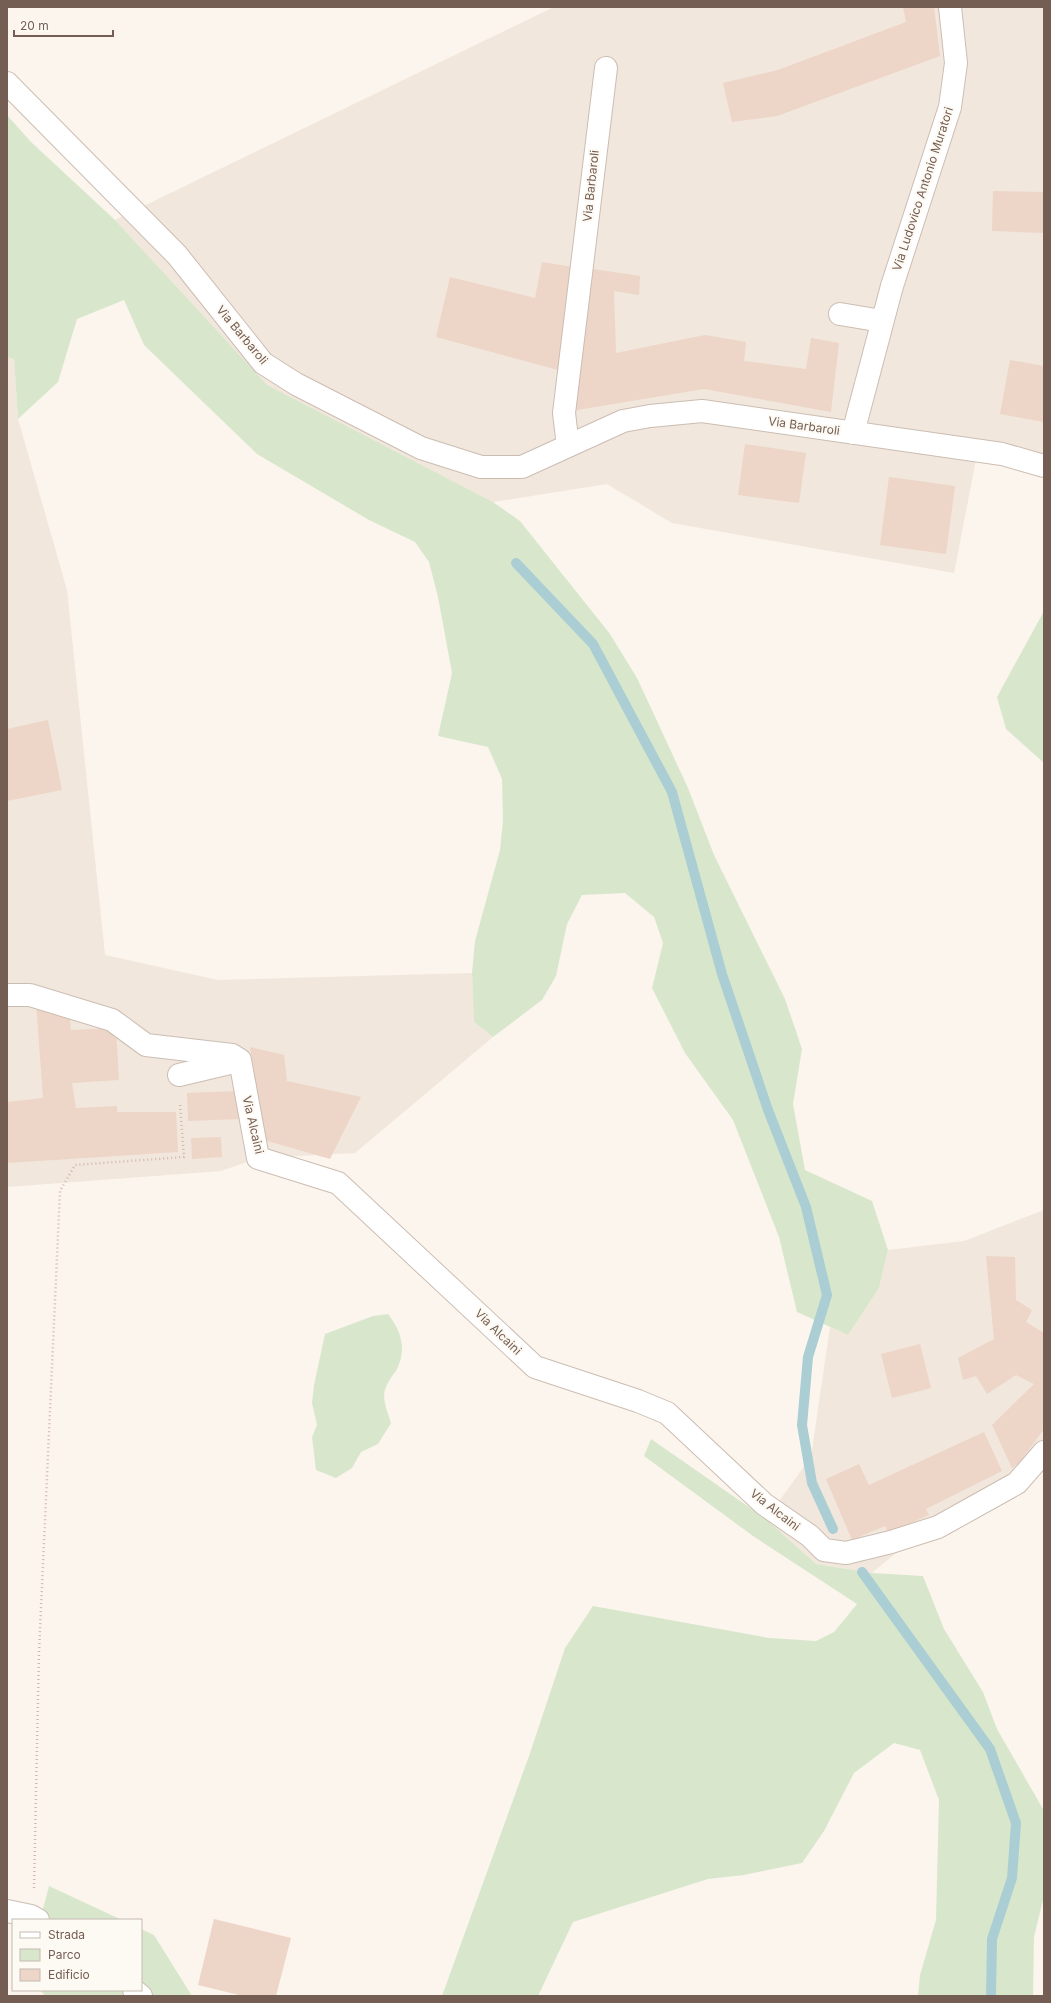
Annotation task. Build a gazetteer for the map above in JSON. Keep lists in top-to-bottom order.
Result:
{
  "streets": {
    "street": ["Via Barbaroli", "Via Ludovico Antonio Muratori", "Via Alcaini"]
  },
  "crossings": [
    ["Via Barbaroli", "Via Ludovico Antonio Muratori"]
  ],
  "legend": ["Strada", "Parco", "Edificio"],
  "scale_bar": "20 m"
}
